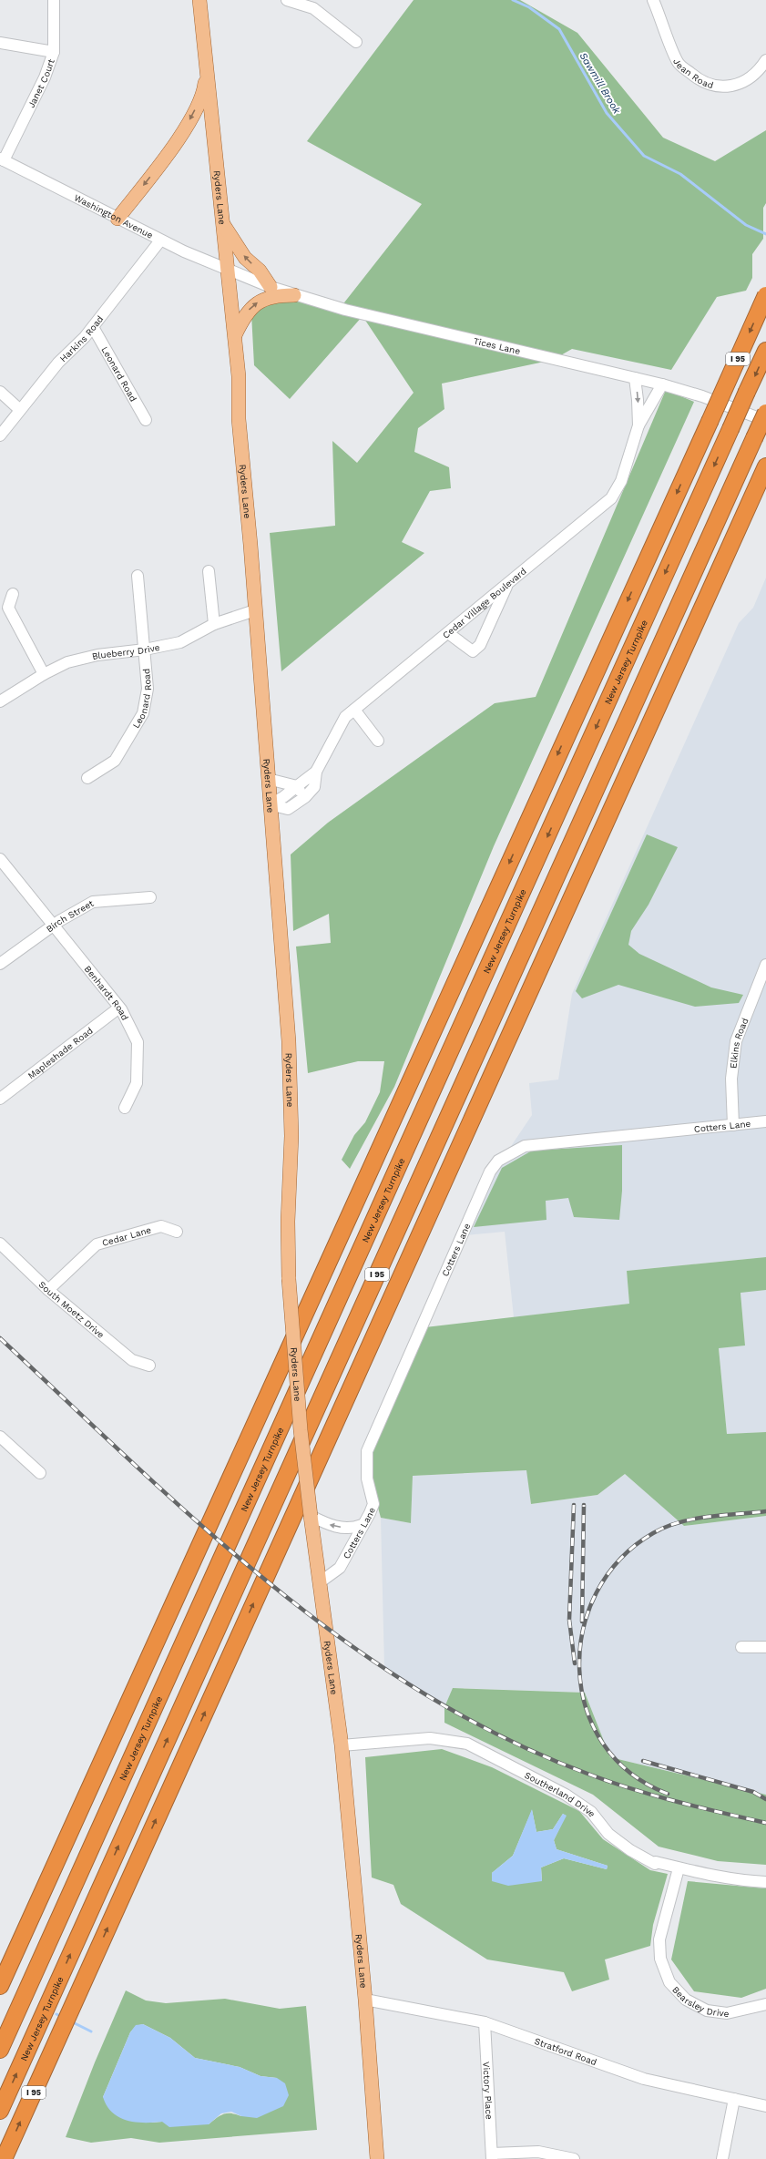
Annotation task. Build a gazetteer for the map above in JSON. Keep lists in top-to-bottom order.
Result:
{
  "streets": {
    "highway": ["I 95", "New Jersey Turnpike"],
    "main road": ["Ryders Lane"],
    "street": [
      "Jean Road",
      "Janet Court",
      "Washington Avenue",
      "Harkins Road",
      "Tices Lane",
      "Leonard Road",
      "Cedar Village Boulevard",
      "Blueberry Drive",
      "Birch Street",
      "Benhardt Road",
      "Elkins Road",
      "Mapleshade Road",
      "Cotters Lane",
      "Cedar Lane",
      "South Moetz Drive",
      "Southerland Drive",
      "Bearsley Drive",
      "Stratford Road",
      "Victory Place"
    ]
  },
  "crossings": [
    ["Janet Court", "Washington Avenue"],
    ["Ryders Lane", "Washington Avenue"],
    ["Ryders Lane", "Tices Lane"],
    ["Ryders Lane", "Cedar Village Boulevard"],
    ["Ryders Lane", "Blueberry Drive"],
    ["Ryders Lane", "Cotters Lane"],
    ["Ryders Lane", "Southerland Drive"],
    ["Ryders Lane", "Stratford Road"],
    ["Washington Avenue", "Harkins Road"],
    ["Washington Avenue", "Tices Lane"],
    ["Harkins Road", "Leonard Road"],
    ["Tices Lane", "Cedar Village Boulevard"],
    ["Leonard Road", "Blueberry Drive"],
    ["Birch Street", "Benhardt Road"],
    ["Benhardt Road", "Mapleshade Road"],
    ["Elkins Road", "Cotters Lane"],
    ["Cedar Lane", "South Moetz Drive"],
    ["Southerland Drive", "Bearsley Drive"],
    ["Stratford Road", "Victory Place"]
  ],
  "water": ["Sawmill Brook"]
}
